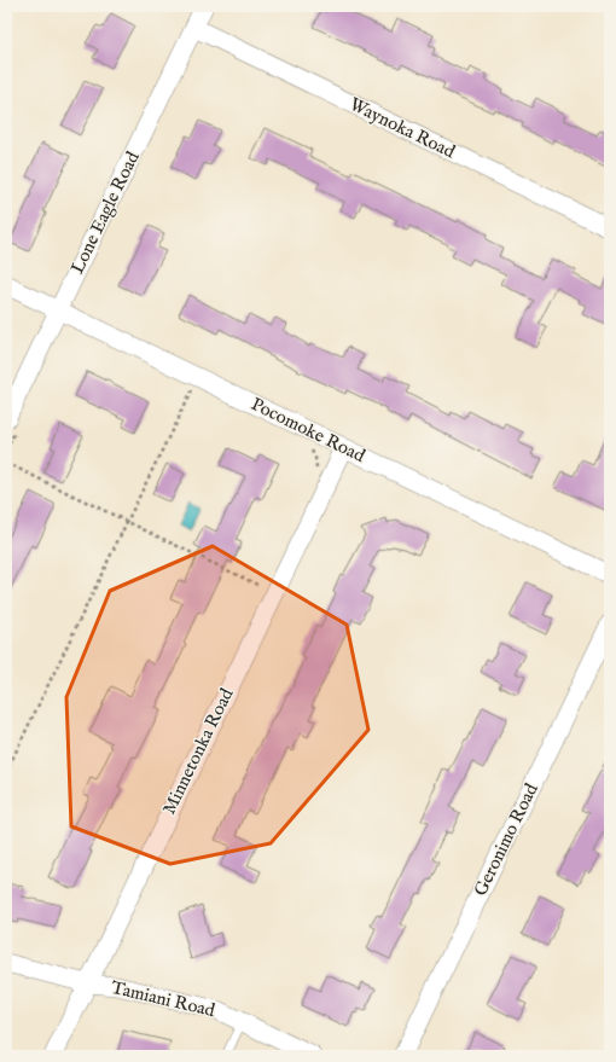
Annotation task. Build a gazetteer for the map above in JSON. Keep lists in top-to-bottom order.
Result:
{
  "streets": {
    "street": [
      "Waynoka Road",
      "Lone Eagle Road",
      "Pocomoke Road",
      "Minnetonka Road",
      "Geronimo Road",
      "Tamiani Road"
    ]
  },
  "crossings": [
    ["Waynoka Road", "Lone Eagle Road"],
    ["Lone Eagle Road", "Pocomoke Road"],
    ["Pocomoke Road", "Minnetonka Road"],
    ["Minnetonka Road", "Tamiani Road"]
  ]
}
